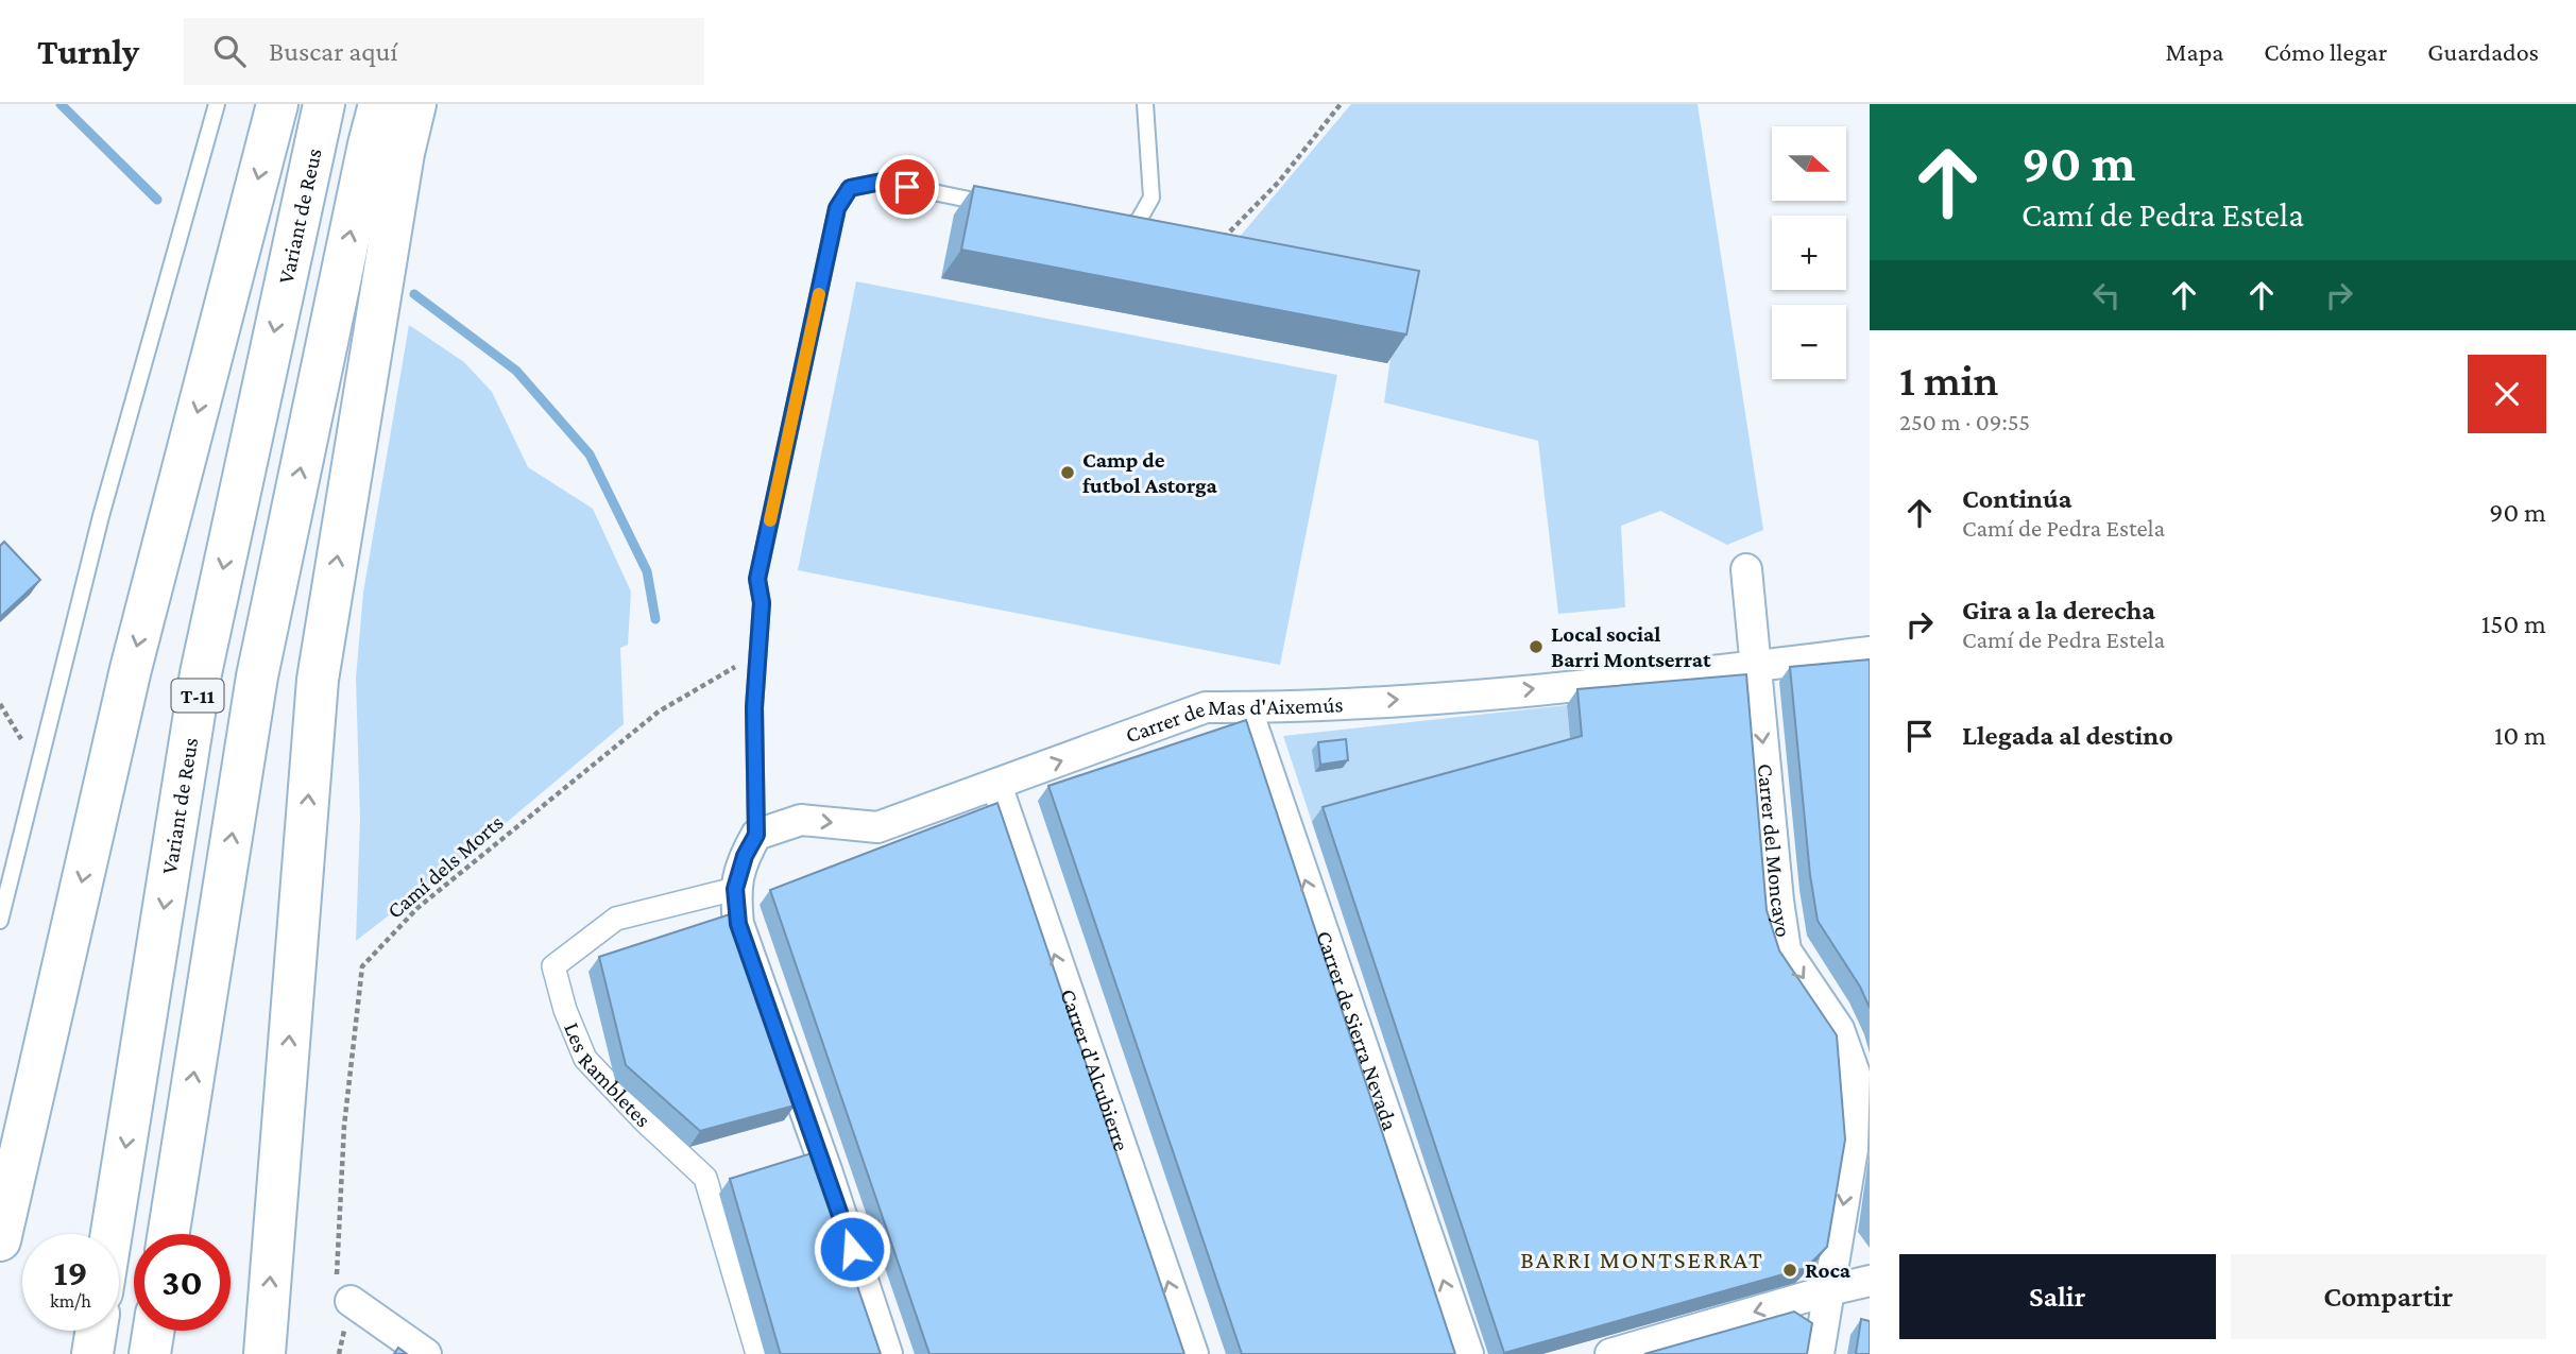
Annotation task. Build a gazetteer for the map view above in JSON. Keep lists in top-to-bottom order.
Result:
{
  "streets": {
    "highway": ["Variant de Reus", "T-11"],
    "street": [
      "Carrer de Mas d'Aixemús",
      "Carrer del Moncayo",
      "Carrer de Sierra Nevada",
      "Carrer d'Alcubierre",
      "Les Rambletes"
    ],
    "path": ["Camí dels Morts"]
  },
  "crossings": [
    ["Carrer de Mas d'Aixemús", "Carrer del Moncayo"],
    ["Carrer de Mas d'Aixemús", "Carrer de Sierra Nevada"],
    ["Carrer de Mas d'Aixemús", "Carrer d'Alcubierre"]
  ],
  "one_way": [
    "Carrer de Mas d'Aixemús",
    "Carrer del Moncayo",
    "Carrer de Sierra Nevada",
    "Carrer d'Alcubierre"
  ],
  "districts": ["BARRI MONTSERRAT"],
  "places": ["Camp de futbol Astorga", "Local social Barri Montserrat", "Roca"],
  "north": "right",
  "page": {
    "header": "Turnly",
    "search": "Buscar aquí",
    "nav": ["Mapa", "Cómo llegar", "Guardados"],
    "turn": ["90 m", "Camí de Pedra Estela"],
    "map_buttons": ["+", "−"],
    "heading": ["1 min", "250 m · 09:55"],
    "list": [
      {
        "name": "Continúa",
        "note": "Camí de Pedra Estela",
        "value": "90 m"
      },
      {
        "name": "Gira a la derecha",
        "note": "Camí de Pedra Estela",
        "value": "150 m"
      },
      {
        "name": "Llegada al destino",
        "value": "10 m"
      }
    ],
    "speed": "19 km/h",
    "limit": "30",
    "buttons": ["Salir", "Compartir"]
  }
}
